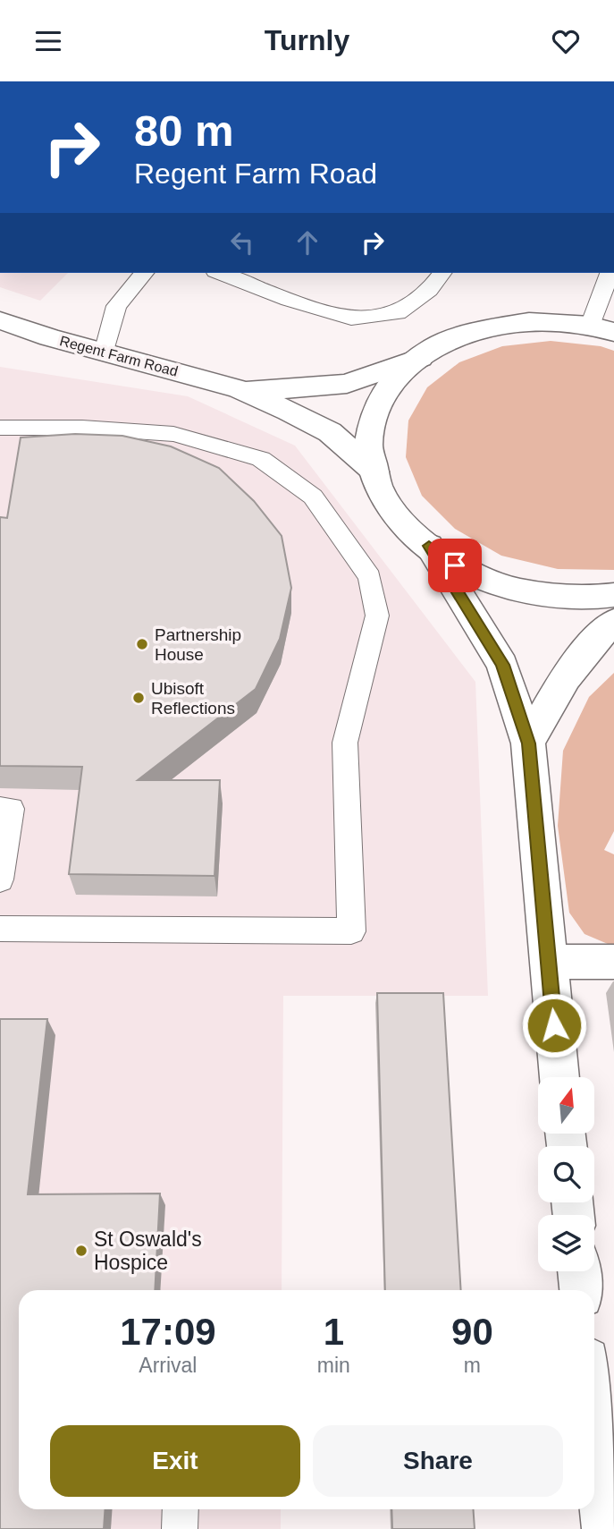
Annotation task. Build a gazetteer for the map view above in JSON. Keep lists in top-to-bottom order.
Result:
{
  "streets": {
    "street": ["Regent Farm Road"]
  },
  "places": ["Partnership House", "Ubisoft Reflections", "St Oswald's Hospice"],
  "north": "top",
  "page": {
    "header": "Turnly",
    "turn": ["80 m", "Regent Farm Road"],
    "eta": [
      "17:09",
      "Arrival",
      "1",
      "min",
      "90",
      "m"
    ],
    "buttons": ["Exit", "Share"]
  }
}
